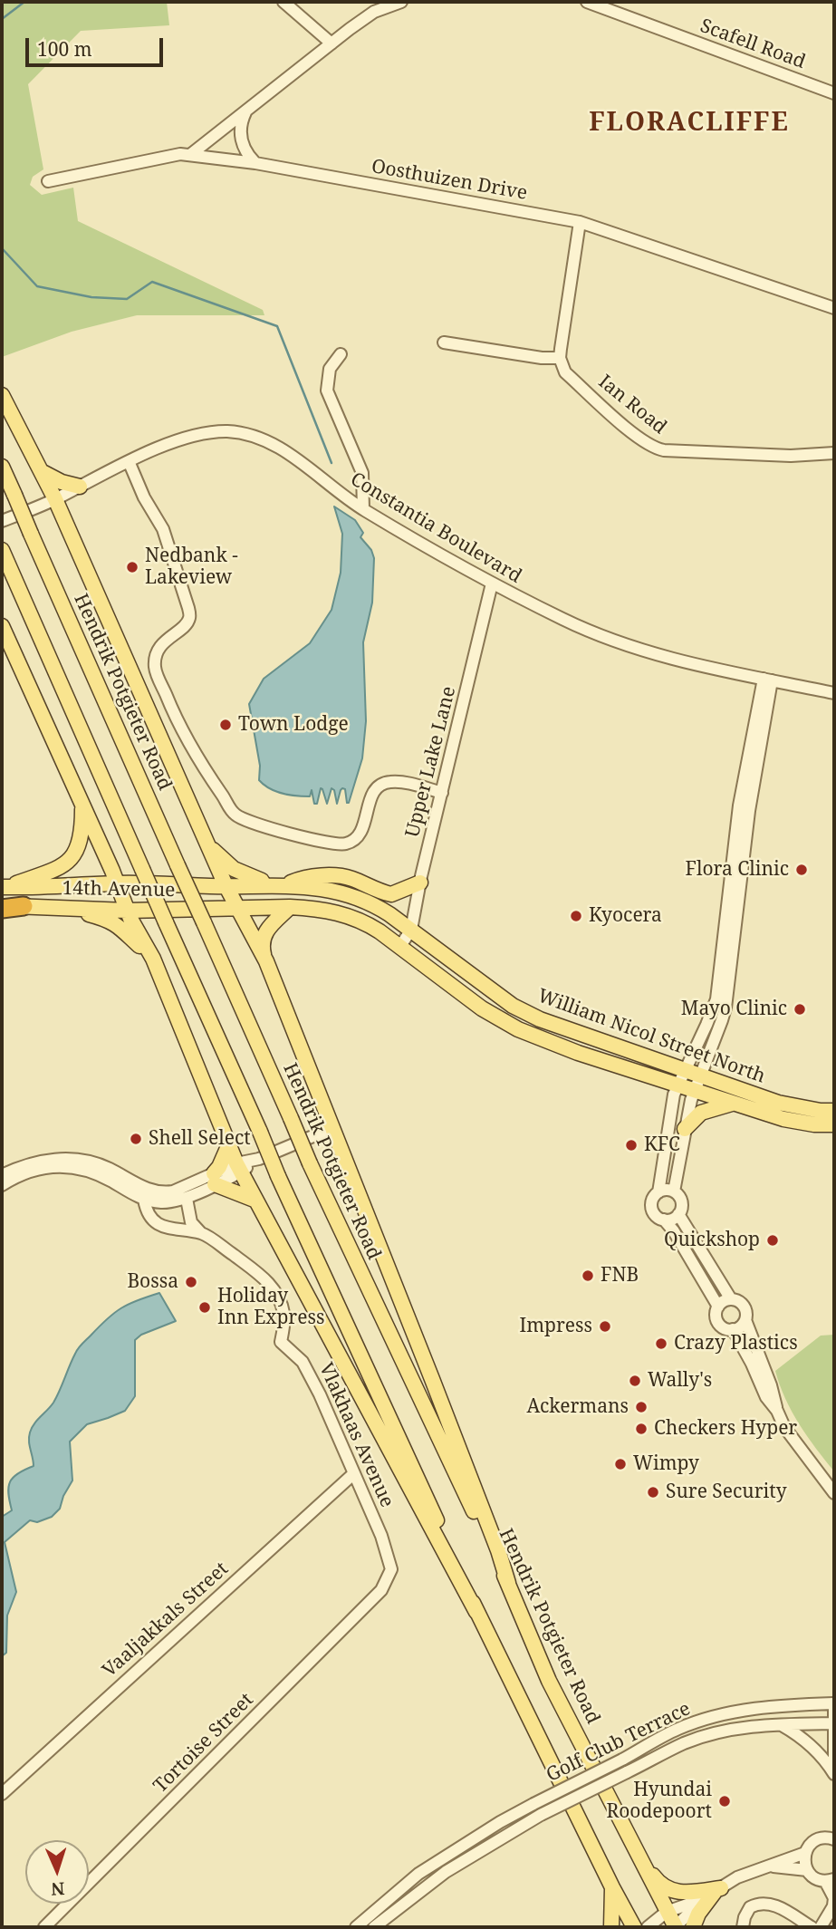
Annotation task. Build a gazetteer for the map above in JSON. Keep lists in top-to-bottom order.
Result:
{
  "streets": {
    "main road": ["Hendrik Potgieter Road", "14th Avenue", "William Nicol Street North"],
    "street": [
      "Scafell Road",
      "Oosthuizen Drive",
      "Ian Road",
      "Constantia Boulevard",
      "Upper Lake Lane",
      "Vlakhaas Avenue",
      "Vaaljakkals Street",
      "Golf Club Terrace",
      "Tortoise Street"
    ]
  },
  "crossings": [
    ["Constantia Boulevard", "Upper Lake Lane"],
    ["Upper Lake Lane", "William Nicol Street North"],
    ["14th Avenue", "William Nicol Street North"],
    ["Vlakhaas Avenue", "Vaaljakkals Street"],
    ["Vlakhaas Avenue", "Tortoise Street"]
  ],
  "districts": ["FLORACLIFFE"],
  "places": [
    "Nedbank - Lakeview",
    "Town Lodge",
    "Flora Clinic",
    "Kyocera",
    "Mayo Clinic",
    "Shell Select",
    "KFC",
    "Quickshop",
    "FNB",
    "Bossa",
    "Holiday Inn Express",
    "Impress",
    "Crazy Plastics",
    "Wally's",
    "Ackermans",
    "Checkers Hyper",
    "Wimpy",
    "Sure Security",
    "Hyundai Roodepoort"
  ],
  "scale_bar": "100 m",
  "north": "bottom"
}
